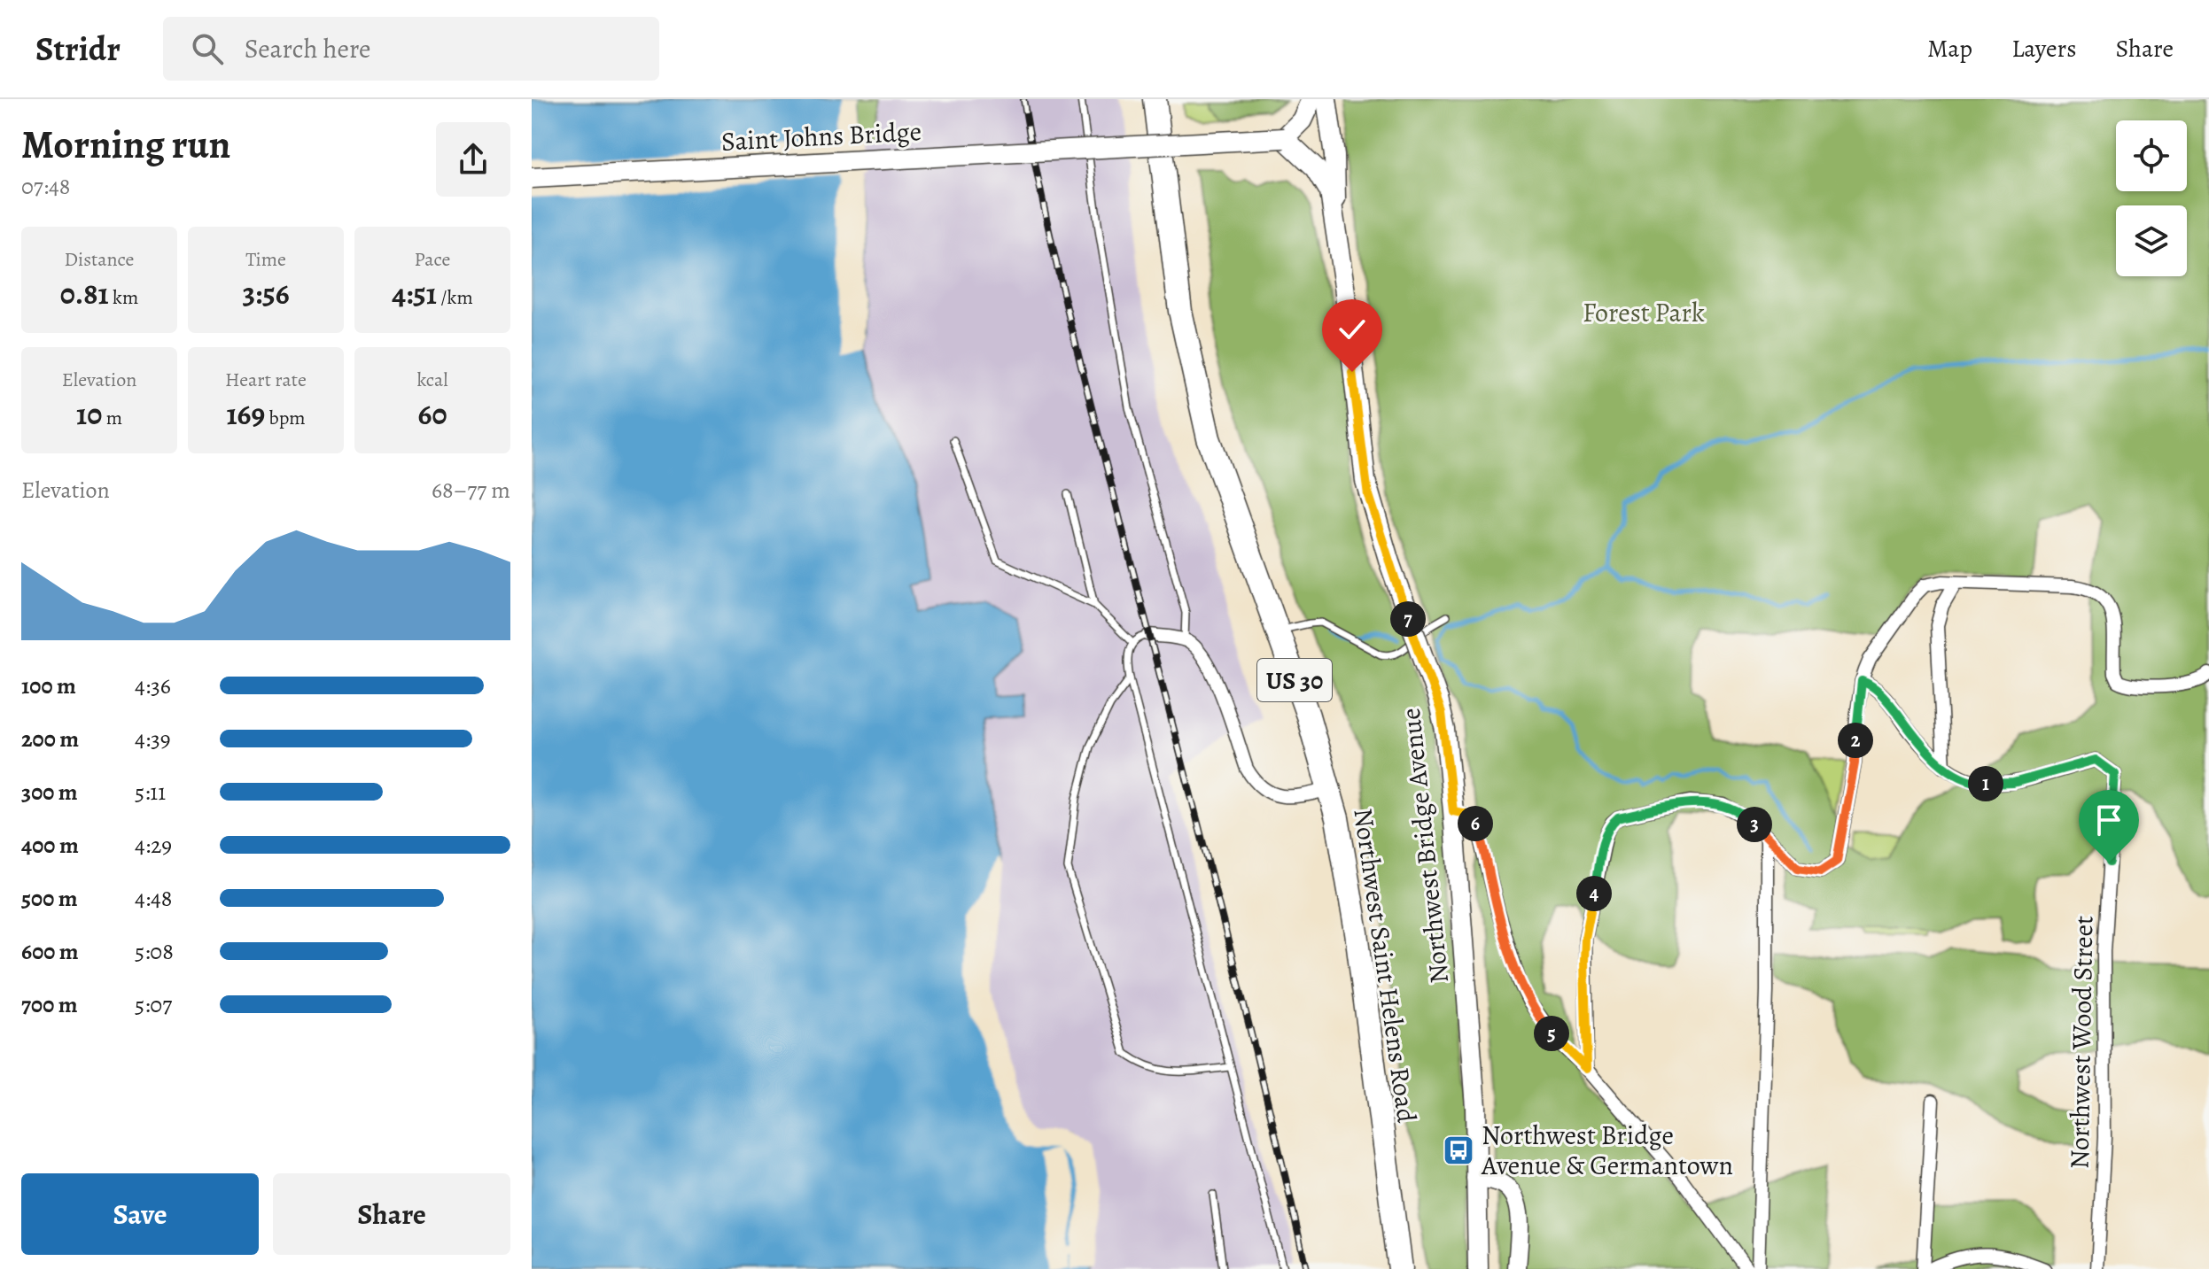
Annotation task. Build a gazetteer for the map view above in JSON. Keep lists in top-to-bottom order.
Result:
{
  "streets": {
    "highway": ["US 30", "Northwest Saint Helens Road"],
    "main road": ["Saint Johns Bridge", "Northwest Bridge Avenue"],
    "street": ["Northwest Wood Street"]
  },
  "crossings": [
    ["Saint Johns Bridge", "Northwest Bridge Avenue"]
  ],
  "parks": ["Forest Park"],
  "places": {
    "bus stop": ["Northwest Bridge Avenue & Germantown"]
  },
  "page": {
    "header": "Stridr",
    "search": "Search here",
    "nav": ["Map", "Layers", "Share"],
    "heading": ["Morning run", "07:48"],
    "stats": [
      ["Distance", "0.81 km"],
      ["Time", "3:56"],
      ["Pace", "4:51 /km"],
      ["Elevation", "10 m"],
      ["Heart rate", "169 bpm"],
      ["kcal", "60"]
    ],
    "chart": ["Elevation", "68–77 m"],
    "pins": [
      "7",
      "2",
      "1",
      "6",
      "3",
      "4",
      "5"
    ],
    "list": [
      {
        "name": "100 m",
        "note": "4:36"
      },
      {
        "name": "200 m",
        "note": "4:39"
      },
      {
        "name": "300 m",
        "note": "5:11"
      },
      {
        "name": "400 m",
        "note": "4:29"
      },
      {
        "name": "500 m",
        "note": "4:48"
      },
      {
        "name": "600 m",
        "note": "5:08"
      },
      {
        "name": "700 m",
        "note": "5:07"
      }
    ],
    "buttons": ["Save", "Share"]
  }
}
